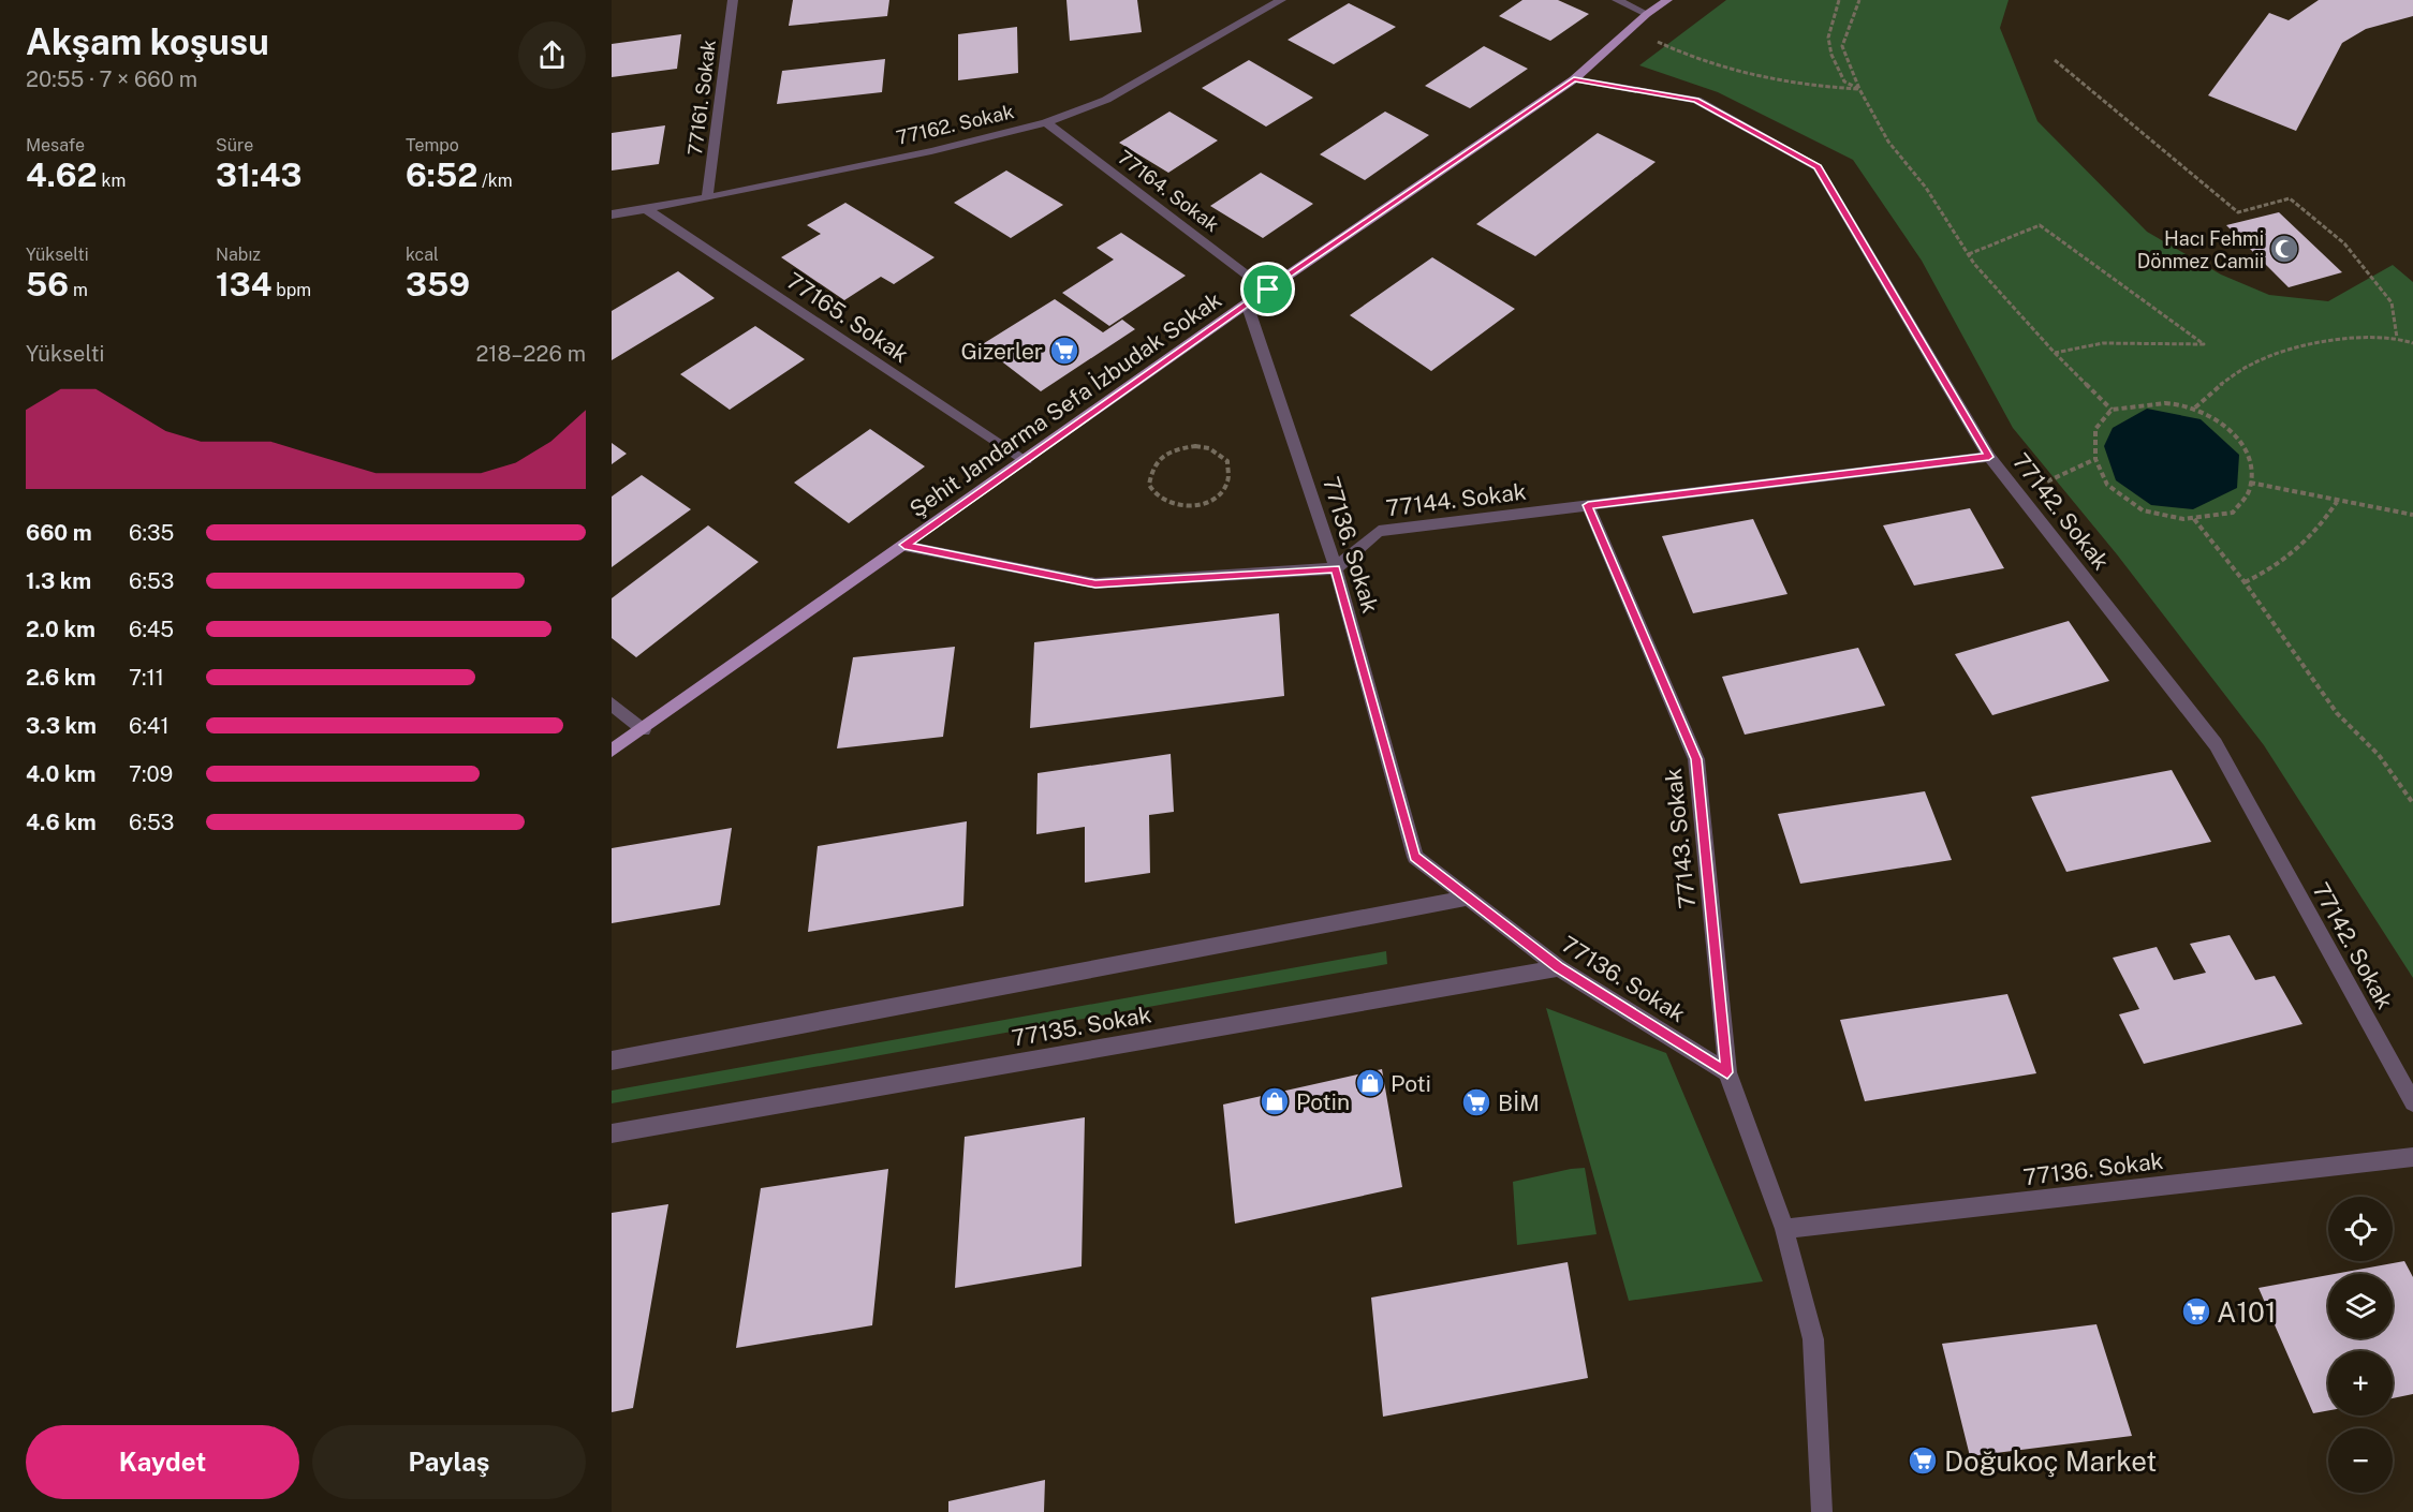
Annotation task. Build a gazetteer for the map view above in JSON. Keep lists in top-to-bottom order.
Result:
{
  "streets": {
    "main road": ["Şehit Jandarma Sefa İzbudak Sokak"],
    "street": [
      "77161. Sokak",
      "77162. Sokak",
      "77164. Sokak",
      "77165. Sokak",
      "77144. Sokak",
      "77142. Sokak",
      "77136. Sokak",
      "77143. Sokak",
      "77135. Sokak"
    ]
  },
  "crossings": [
    ["77161. Sokak", "77162. Sokak"],
    ["77162. Sokak", "77164. Sokak"],
    ["77162. Sokak", "77165. Sokak"],
    ["77164. Sokak", "Şehit Jandarma Sefa İzbudak Sokak"],
    ["77165. Sokak", "Şehit Jandarma Sefa İzbudak Sokak"],
    ["Şehit Jandarma Sefa İzbudak Sokak", "77142. Sokak"],
    ["Şehit Jandarma Sefa İzbudak Sokak", "77136. Sokak"],
    ["77144. Sokak", "77142. Sokak"],
    ["77144. Sokak", "77136. Sokak"],
    ["77144. Sokak", "77143. Sokak"],
    ["77136. Sokak", "77143. Sokak"],
    ["77136. Sokak", "77135. Sokak"]
  ],
  "places": {
    "mosque": ["Hacı Fehmi Dönmez Camii"],
    "supermarket": [
      "Gizerler",
      "BİM",
      "A101",
      "Doğukoç Market"
    ],
    "shop": ["Poti", "Potin"]
  },
  "page": {
    "heading": ["Akşam koşusu", "20:55 · 7 × 660 m"],
    "stats": [
      ["Mesafe", "4.62 km"],
      ["Süre", "31:43"],
      ["Tempo", "6:52 /km"],
      ["Yükselti", "56 m"],
      ["Nabız", "134 bpm"],
      ["kcal", "359"]
    ],
    "chart": ["Yükselti", "218–226 m"],
    "list": [
      {
        "name": "660 m",
        "note": "6:35"
      },
      {
        "name": "1.3 km",
        "note": "6:53"
      },
      {
        "name": "2.0 km",
        "note": "6:45"
      },
      {
        "name": "2.6 km",
        "note": "7:11"
      },
      {
        "name": "3.3 km",
        "note": "6:41"
      },
      {
        "name": "4.0 km",
        "note": "7:09"
      },
      {
        "name": "4.6 km",
        "note": "6:53"
      }
    ],
    "map_buttons": ["+", "−"],
    "buttons": ["Kaydet", "Paylaş"]
  }
}
